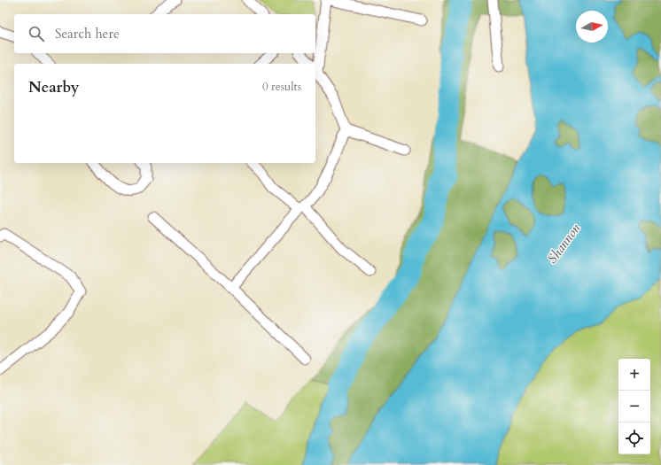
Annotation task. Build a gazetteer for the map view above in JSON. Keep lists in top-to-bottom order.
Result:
{
  "water": ["Shannon"],
  "north": "right",
  "page": {
    "search": "Search here",
    "heading": ["Nearby", "0 results"],
    "map_buttons": ["+", "−"]
  }
}
